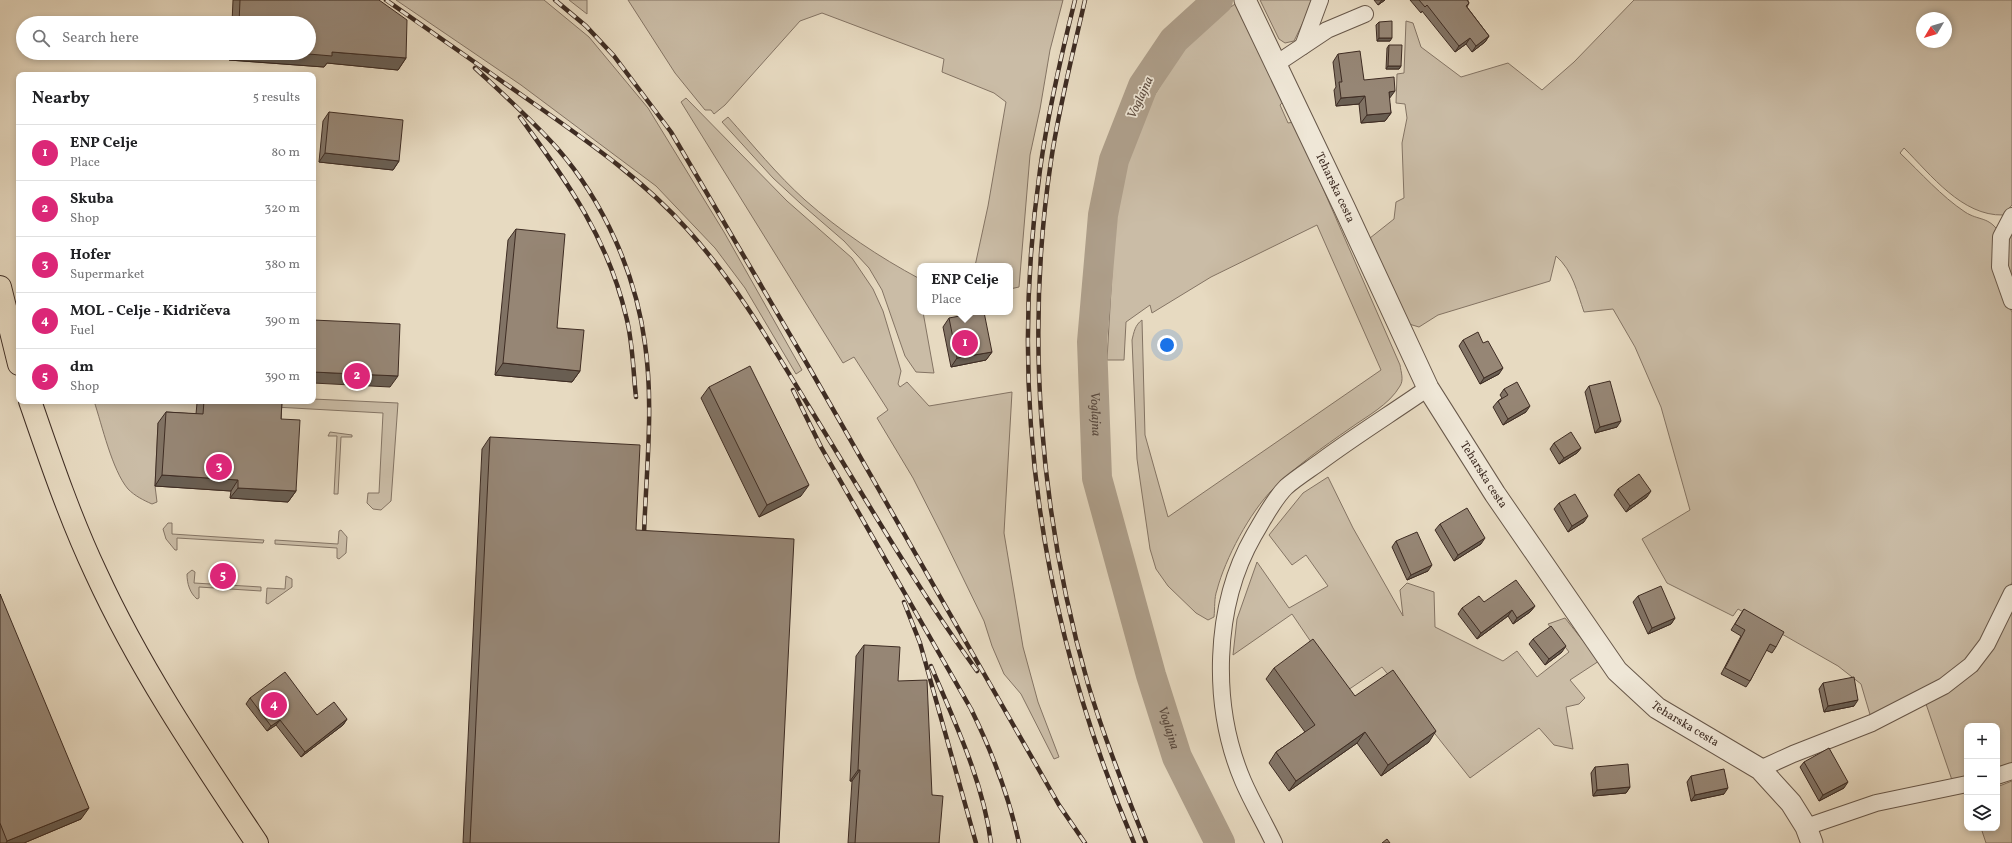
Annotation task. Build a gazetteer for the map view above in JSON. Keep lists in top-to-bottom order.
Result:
{
  "streets": {
    "street": ["Teharska cesta"]
  },
  "water": ["Voglajna"],
  "north": "bottom left",
  "page": {
    "search": "Search here",
    "heading": ["Nearby", "5 results"],
    "list": [
      {
        "mark": "1",
        "name": "ENP Celje",
        "note": "Place",
        "value": "80 m"
      },
      {
        "mark": "2",
        "name": "Skuba",
        "note": "Shop",
        "value": "320 m"
      },
      {
        "mark": "3",
        "name": "Hofer",
        "note": "Supermarket",
        "value": "380 m"
      },
      {
        "mark": "4",
        "name": "MOL - Celje - Kidričeva",
        "note": "Fuel",
        "value": "390 m"
      },
      {
        "mark": "5",
        "name": "dm",
        "note": "Shop",
        "value": "390 m"
      }
    ],
    "popup": ["ENP Celje", "Place"],
    "pins": [
      "1",
      "2",
      "3",
      "5",
      "4"
    ],
    "map_buttons": ["+", "−"]
  }
}
